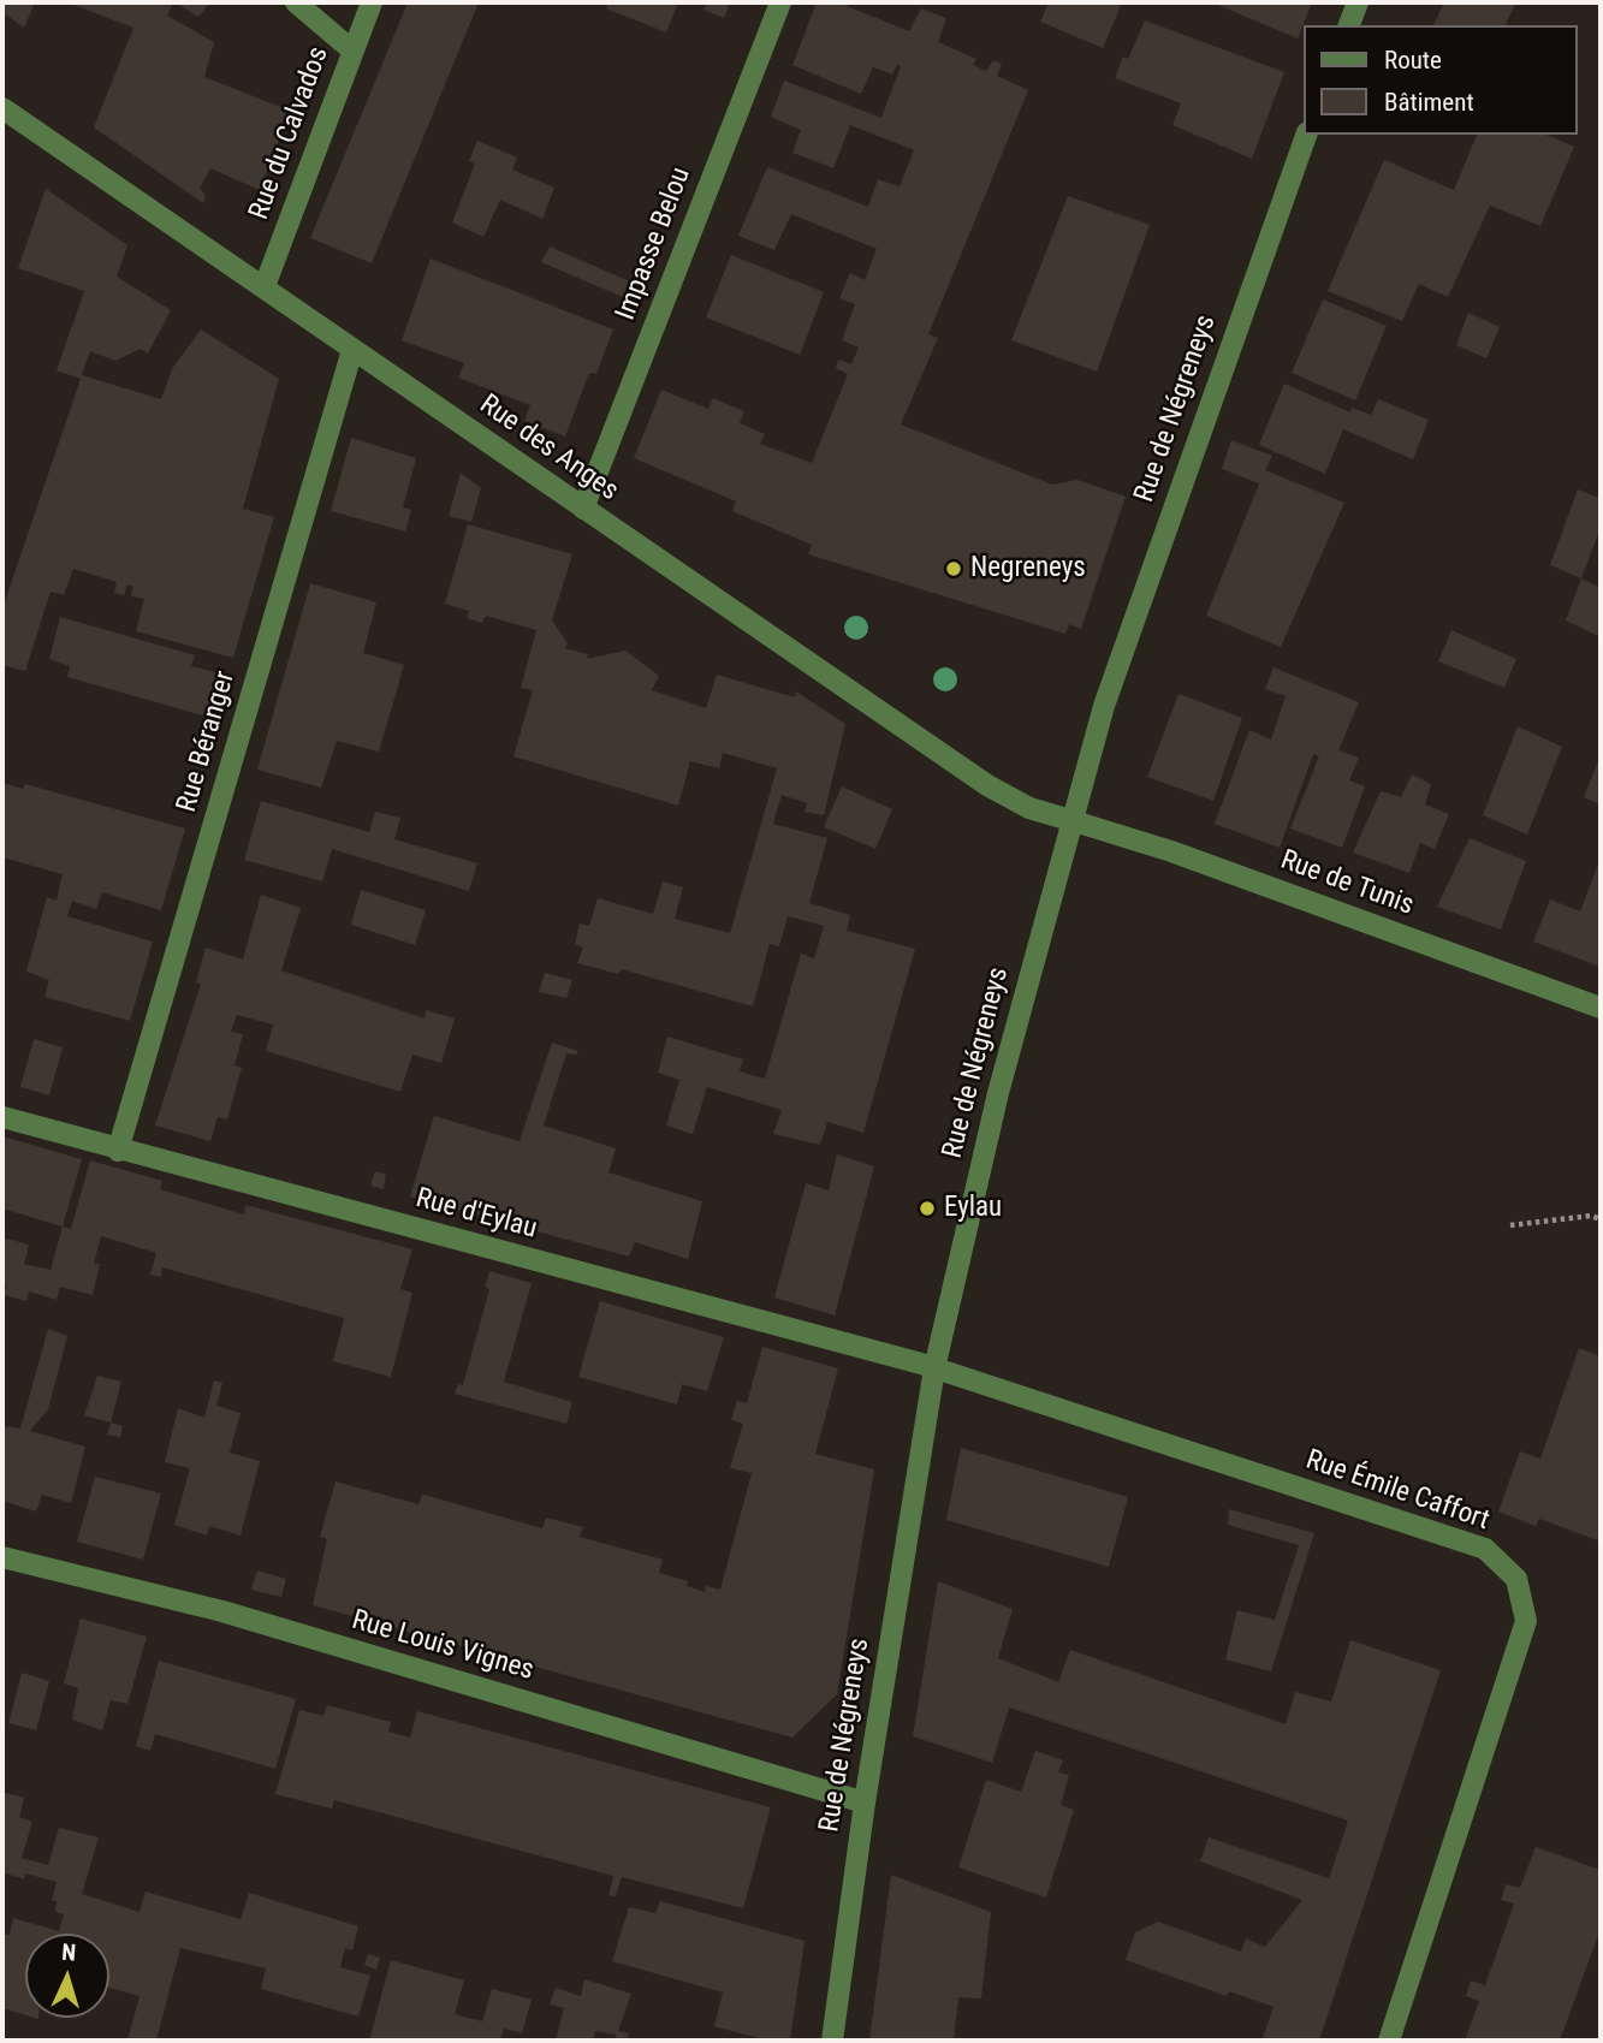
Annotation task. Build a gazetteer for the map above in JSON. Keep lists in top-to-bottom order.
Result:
{
  "streets": {
    "street": [
      "Rue du Calvados",
      "Impasse Belou",
      "Rue de Négreneys",
      "Rue des Anges",
      "Rue Béranger",
      "Rue de Tunis",
      "Rue d'Eylau",
      "Rue Émile Caffort",
      "Rue Louis Vignes"
    ]
  },
  "crossings": [
    ["Rue du Calvados", "Rue des Anges"],
    ["Impasse Belou", "Rue des Anges"],
    ["Rue de Négreneys", "Rue des Anges"],
    ["Rue de Négreneys", "Rue de Tunis"],
    ["Rue de Négreneys", "Rue d'Eylau"],
    ["Rue de Négreneys", "Rue Émile Caffort"],
    ["Rue de Négreneys", "Rue Louis Vignes"],
    ["Rue des Anges", "Rue Béranger"],
    ["Rue des Anges", "Rue de Tunis"],
    ["Rue Béranger", "Rue d'Eylau"],
    ["Rue d'Eylau", "Rue Émile Caffort"]
  ],
  "places": ["Negreneys", "Eylau"],
  "legend": ["Route", "Bâtiment"],
  "north": "top"
}
